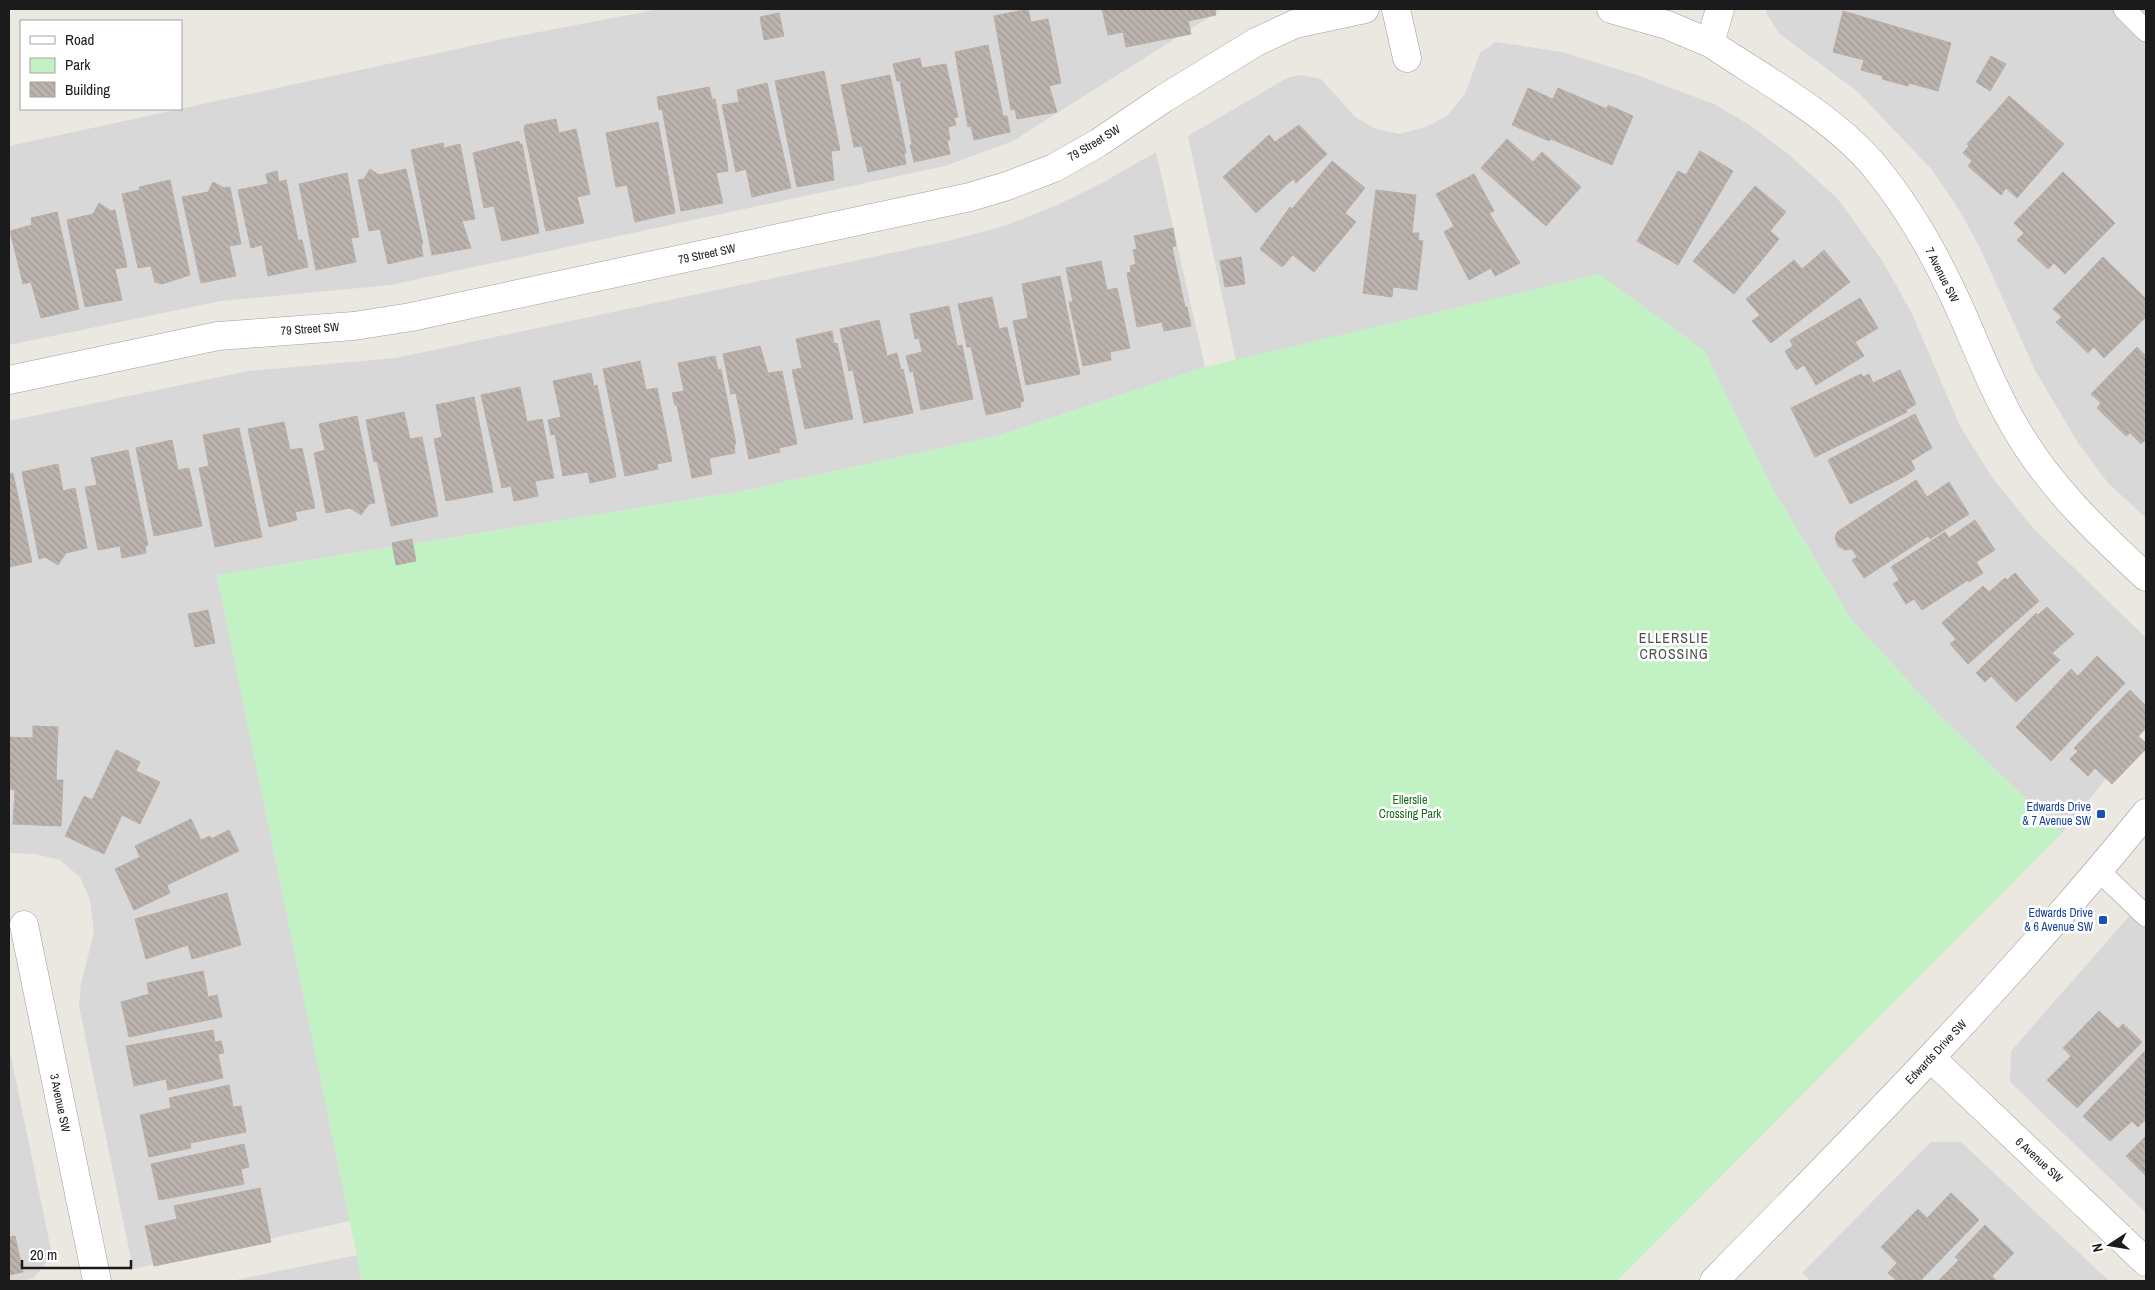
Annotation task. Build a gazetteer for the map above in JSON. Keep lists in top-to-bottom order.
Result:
{
  "streets": {
    "street": [
      "79 Street SW",
      "7 Avenue SW",
      "Edwards Drive SW",
      "3 Avenue SW",
      "6 Avenue SW"
    ]
  },
  "crossings": [
    ["Edwards Drive SW", "6 Avenue SW"]
  ],
  "districts": ["ELLERSLIE CROSSING"],
  "parks": ["Ellerslie Crossing Park"],
  "places": {
    "transit": ["Edwards Drive & 7 Avenue SW", "Edwards Drive & 6 Avenue SW"]
  },
  "legend": ["Road", "Park", "Building"],
  "scale_bar": "20 m",
  "north": "left"
}
